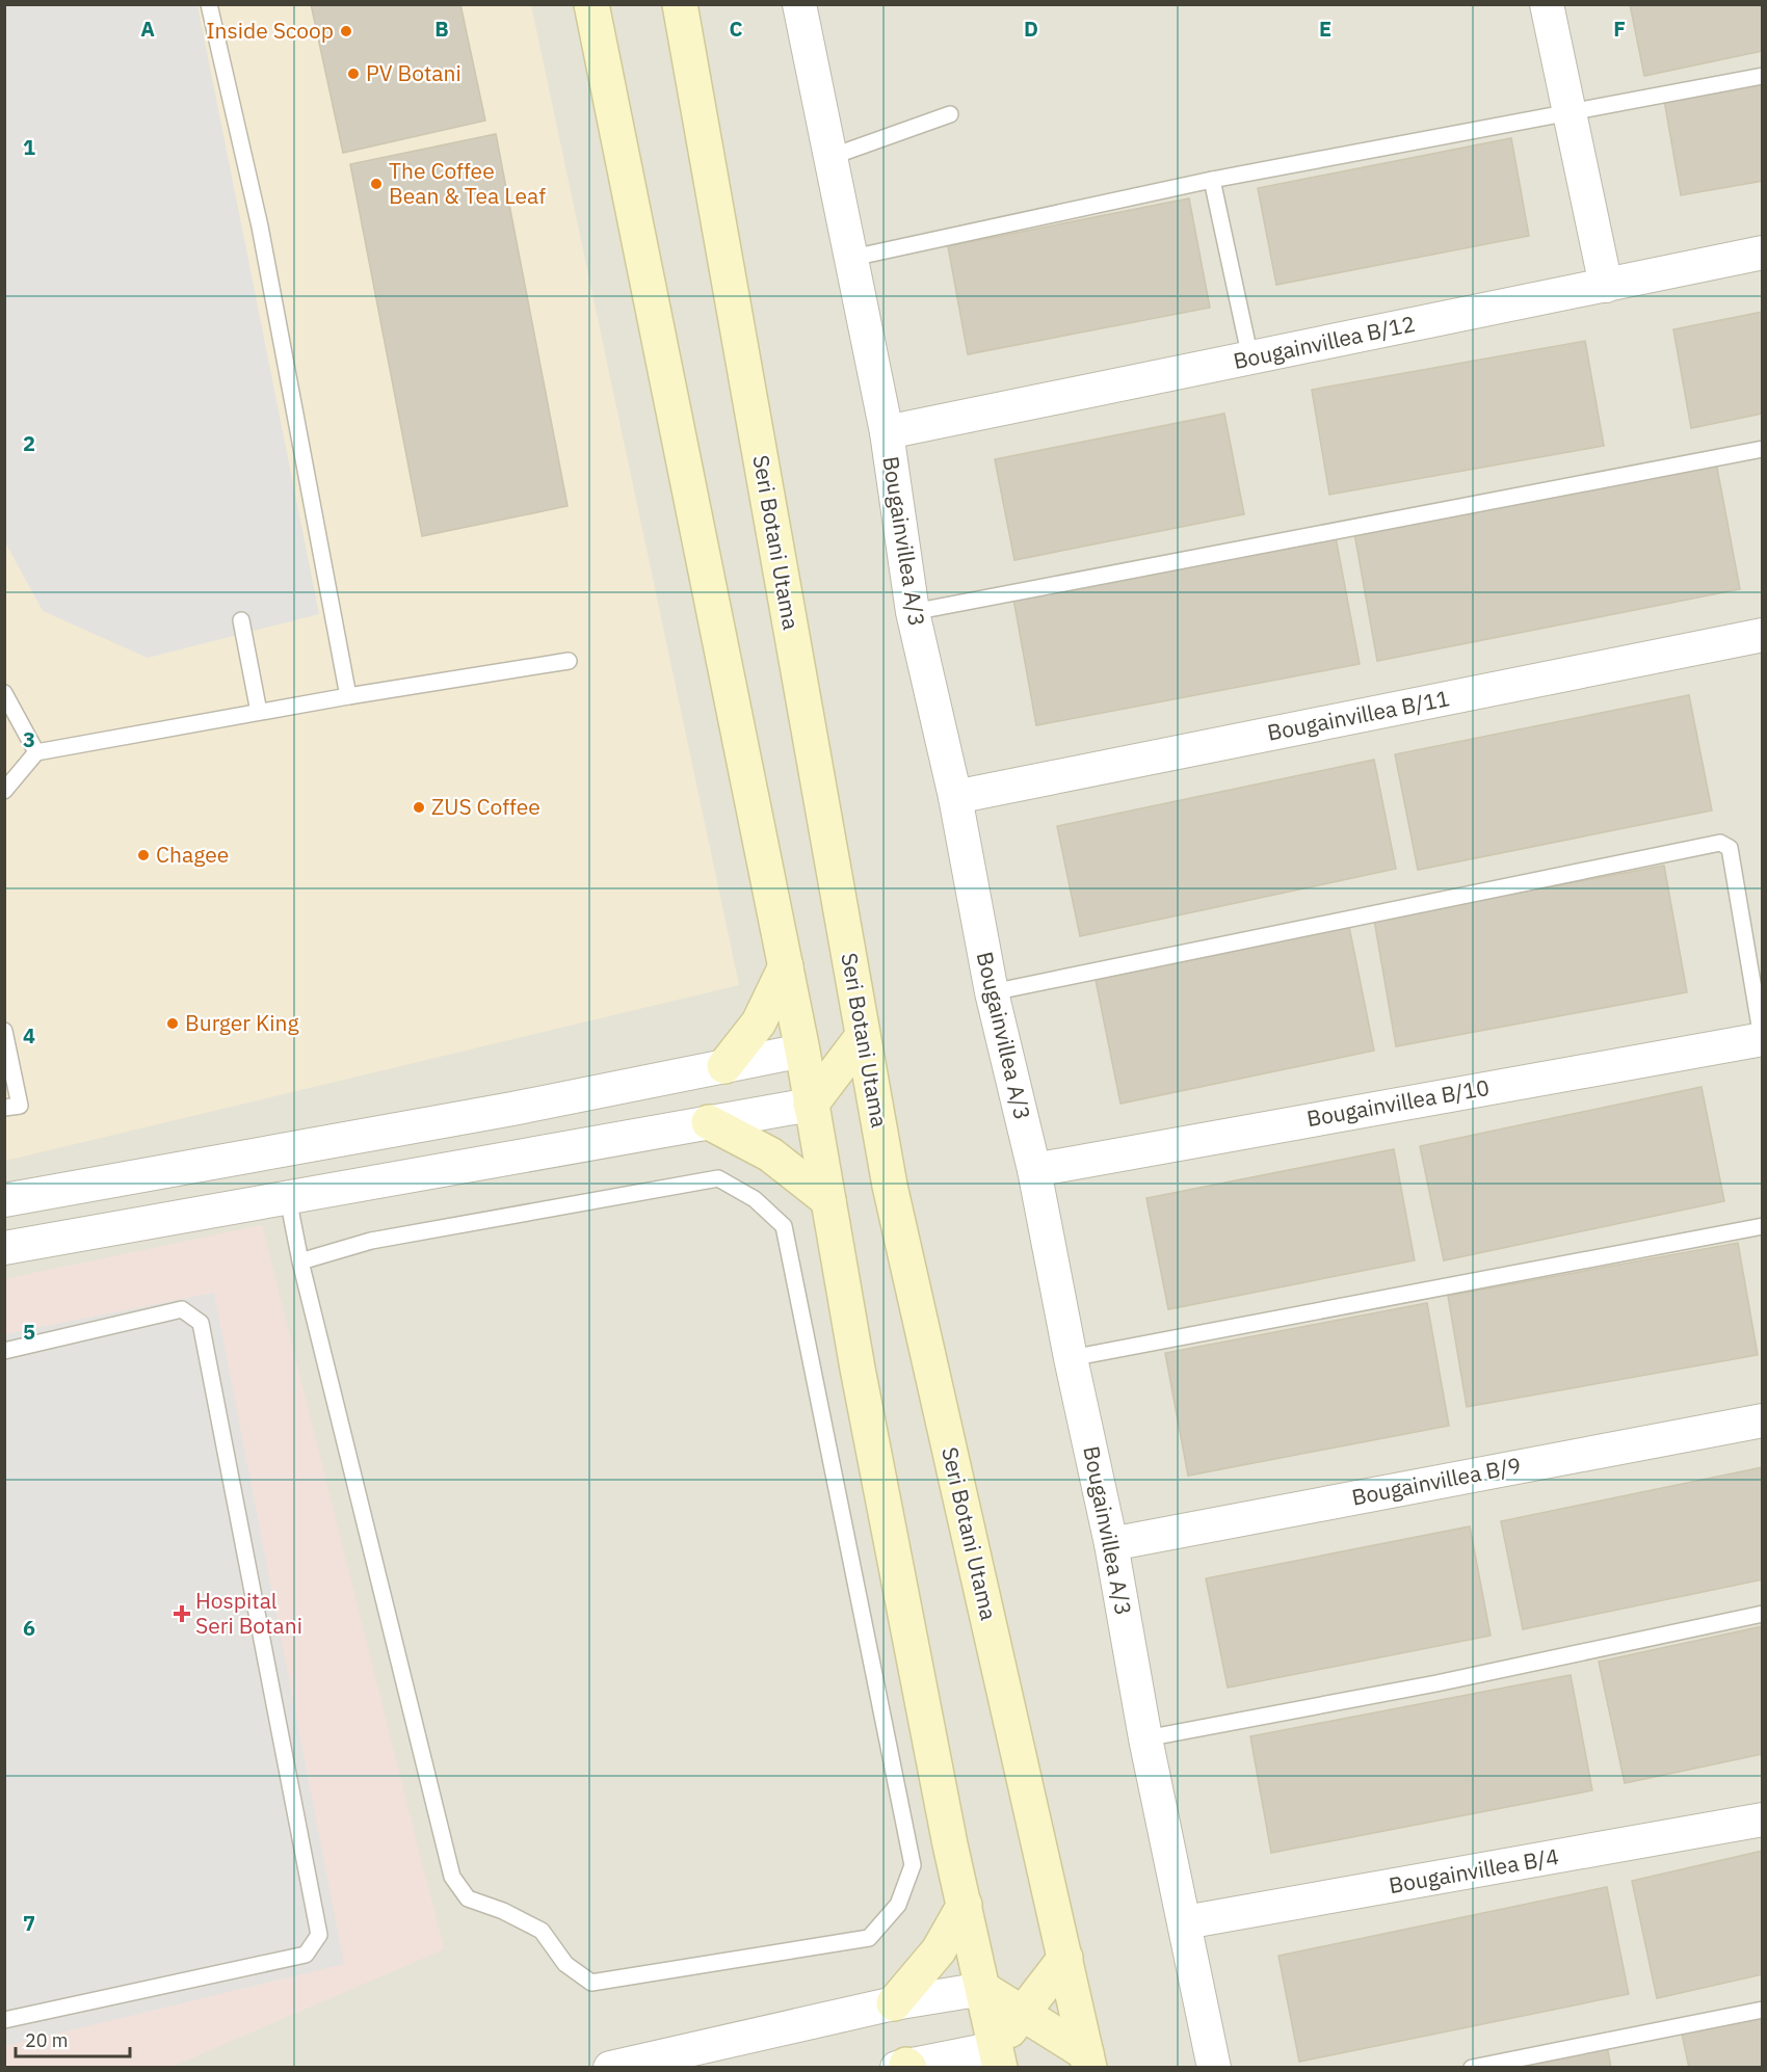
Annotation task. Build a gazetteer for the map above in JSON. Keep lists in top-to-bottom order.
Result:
{
  "streets": {
    "main road": ["Seri Botani Utama"],
    "street": [
      "Bougainvillea B/12",
      "Bougainvillea A/3",
      "Bougainvillea B/11",
      "Bougainvillea B/10",
      "Bougainvillea B/9",
      "Bougainvillea B/4"
    ]
  },
  "crossings": [
    ["Bougainvillea B/12", "Bougainvillea A/3"],
    ["Bougainvillea A/3", "Bougainvillea B/11"],
    ["Bougainvillea A/3", "Bougainvillea B/10"],
    ["Bougainvillea A/3", "Bougainvillea B/9"],
    ["Bougainvillea A/3", "Bougainvillea B/4"]
  ],
  "places": {
    "other": [
      "Inside Scoop",
      "PV Botani",
      "The Coffee Bean & Tea Leaf",
      "ZUS Coffee",
      "Chagee",
      "Burger King"
    ],
    "health": ["Hospital Seri Botani"]
  },
  "scale_bar": "20 m",
  "grid": {
    "columns": [
      "A",
      "B",
      "C",
      "D",
      "E",
      "F"
    ],
    "rows": [
      "1",
      "2",
      "3",
      "4",
      "5",
      "6",
      "7"
    ]
  }
}
